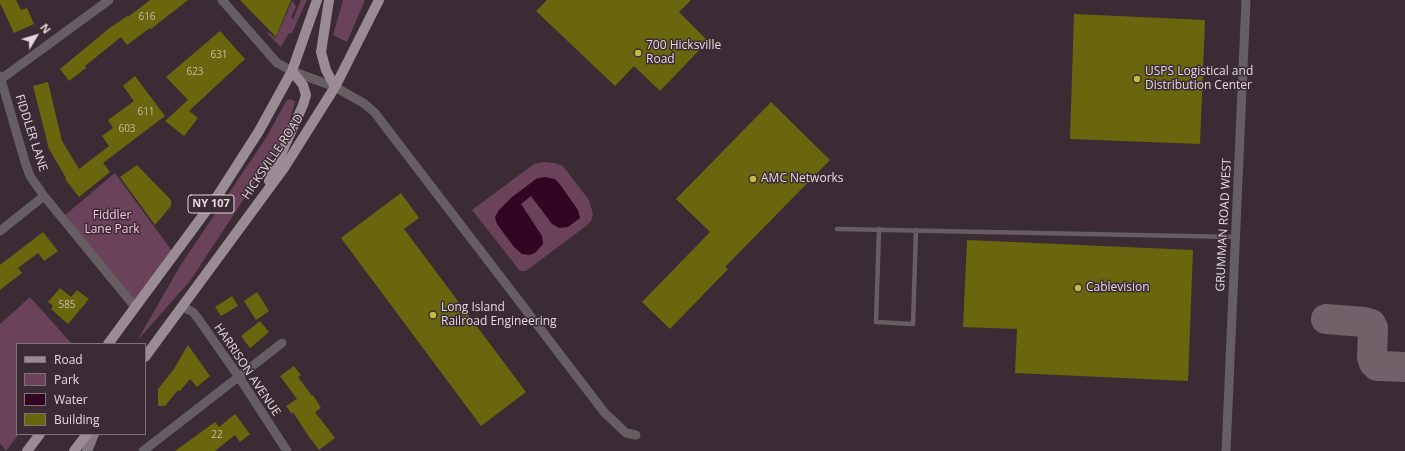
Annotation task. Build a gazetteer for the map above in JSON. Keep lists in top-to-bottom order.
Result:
{
  "streets": {
    "main road": ["HICKSVILLE ROAD", "NY 107"],
    "street": ["FIDDLER LANE", "GRUMMAN ROAD WEST", "HARRISON AVENUE"]
  },
  "crossings": [
    ["FIDDLER LANE", "HICKSVILLE ROAD"],
    ["HICKSVILLE ROAD", "NY 107"],
    ["HICKSVILLE ROAD", "HARRISON AVENUE"]
  ],
  "parks": ["Fiddler Lane Park"],
  "places": [
    "700 Hicksville Road",
    "USPS Logistical and Distribution Center",
    "AMC Networks",
    "Cablevision",
    "Long Island Railroad Engineering"
  ],
  "house_numbers": [
    "616",
    "631",
    "623",
    "611",
    "603",
    "585",
    "22"
  ],
  "legend": [
    "Road",
    "Park",
    "Water",
    "Building"
  ],
  "north": "top right"
}
